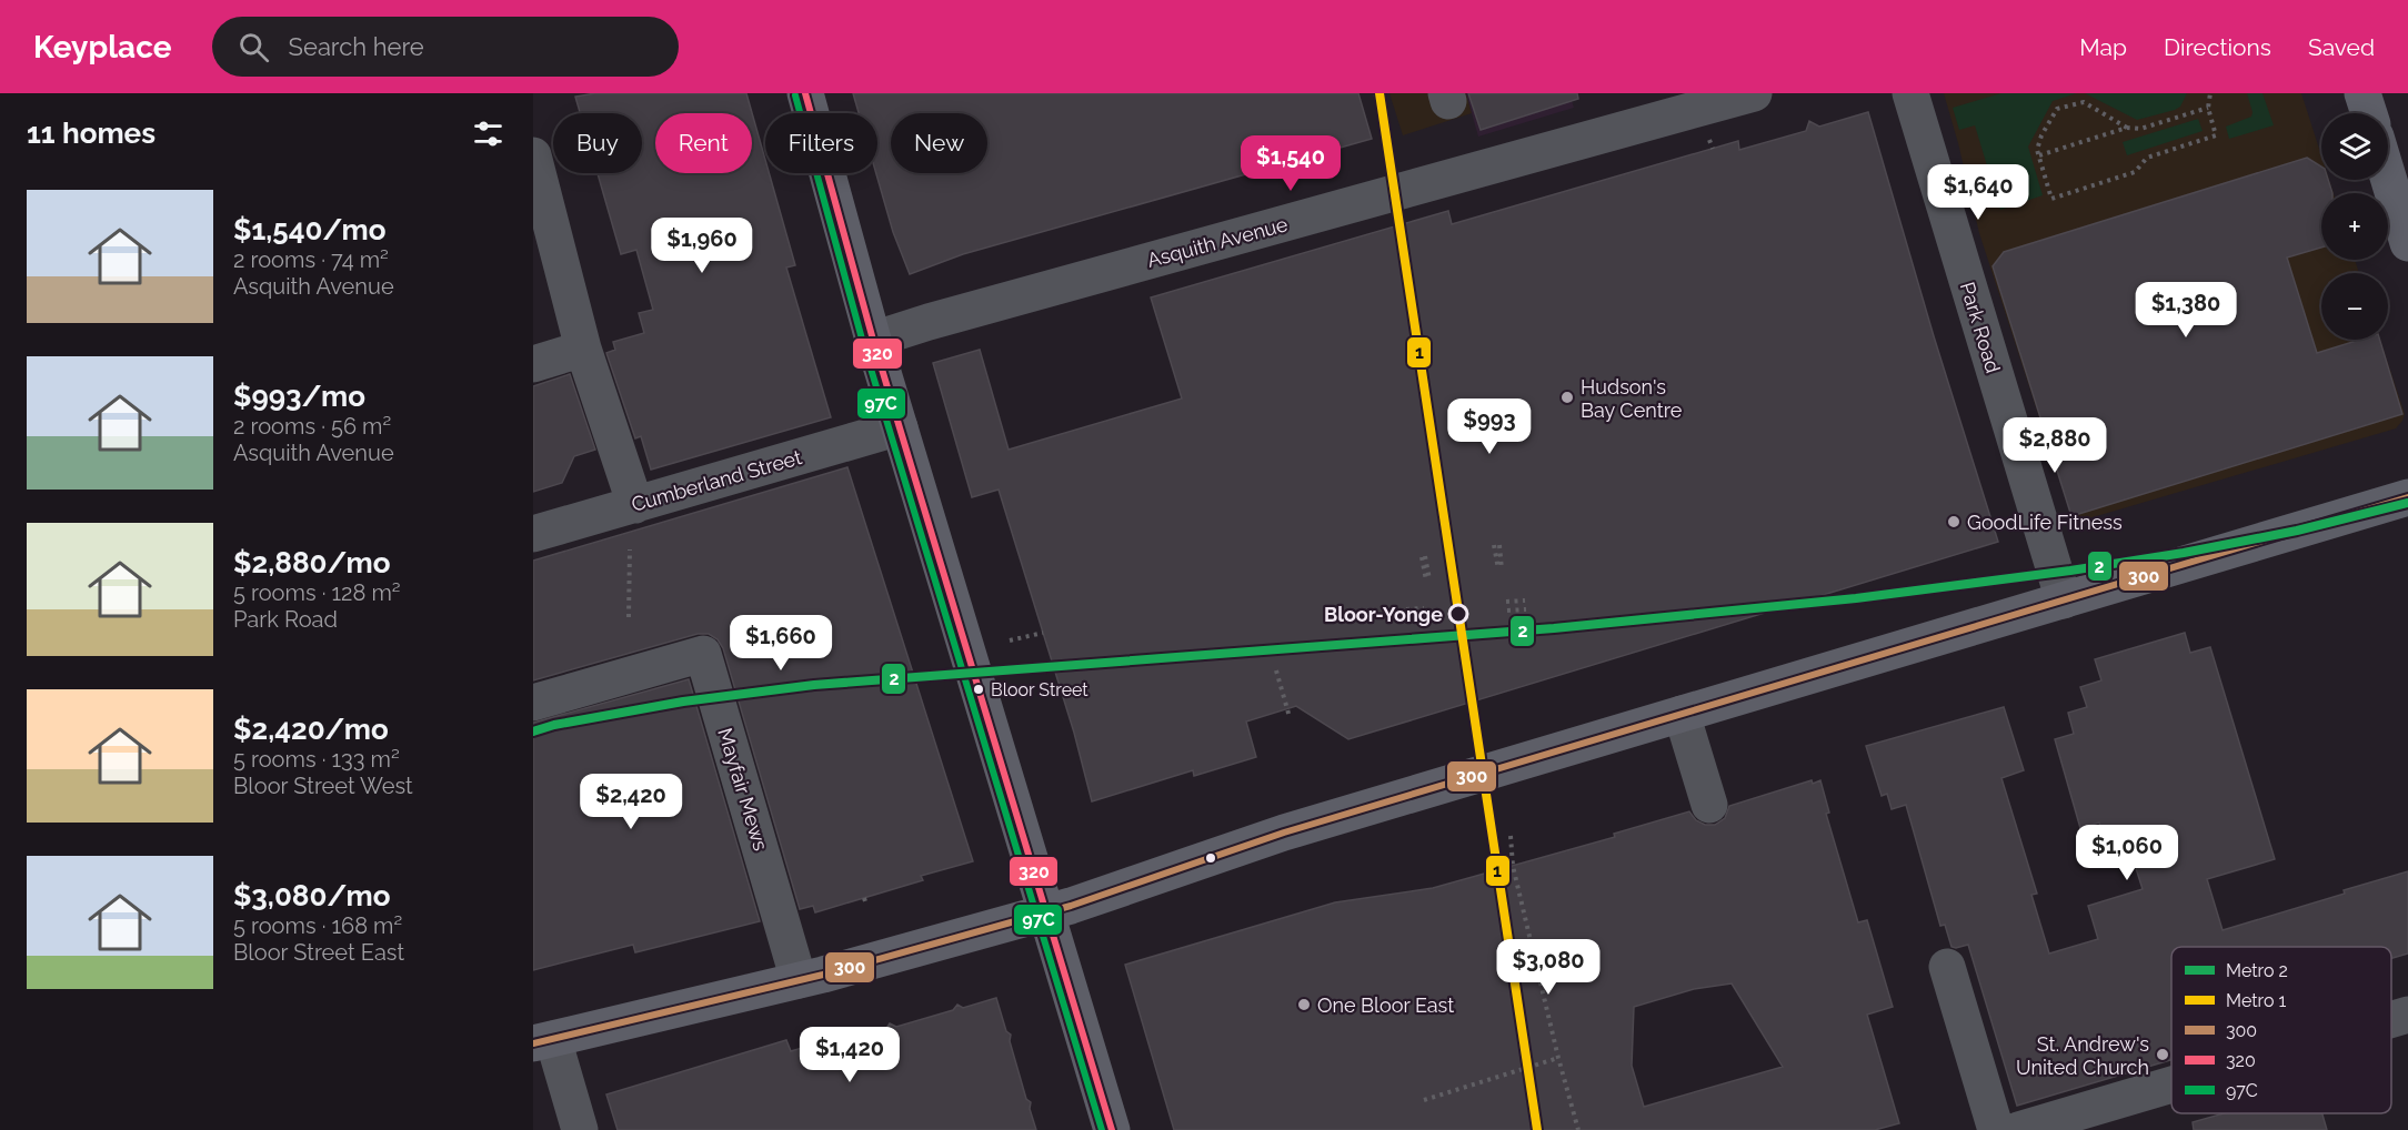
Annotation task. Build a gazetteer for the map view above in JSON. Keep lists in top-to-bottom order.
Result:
{
  "streets": {
    "street": [
      "Asquith Avenue",
      "Park Road",
      "Cumberland Street",
      "Mayfair Mews"
    ]
  },
  "places": [
    "Hudson's Bay Centre",
    "GoodLife Fitness",
    "Bloor-Yonge",
    "Bloor Street",
    "One Bloor East",
    "St. Andrew's United Church"
  ],
  "lines": [
    "metro line 1",
    "transit line 320",
    "transit line 97C",
    "transit line 300",
    "metro line 2"
  ],
  "legend": [
    "Metro 2",
    "Metro 1",
    "300",
    "320",
    "97C"
  ],
  "page": {
    "header": "Keyplace",
    "search": "Search here",
    "nav": ["Map", "Directions", "Saved"],
    "heading": "11 homes",
    "map_buttons": ["+", "−"],
    "chip": [
      "Buy",
      "Rent",
      "Filters",
      "New"
    ],
    "price": [
      "$1,540",
      "$1,640",
      "$1,960",
      "$1,380",
      "$993",
      "$2,880",
      "$1,660",
      "$2,420",
      "$1,060",
      "$3,080",
      "$1,420"
    ],
    "list": [
      {
        "name": "$1,540/mo",
        "note": "2 rooms · 74 m² · Asquith Avenue"
      },
      {
        "name": "$993/mo",
        "note": "2 rooms · 56 m² · Asquith Avenue"
      },
      {
        "name": "$2,880/mo",
        "note": "5 rooms · 128 m² · Park Road"
      },
      {
        "name": "$2,420/mo",
        "note": "5 rooms · 133 m² · Bloor Street West"
      },
      {
        "name": "$3,080/mo",
        "note": "5 rooms · 168 m² · Bloor Street East"
      }
    ]
  }
}
